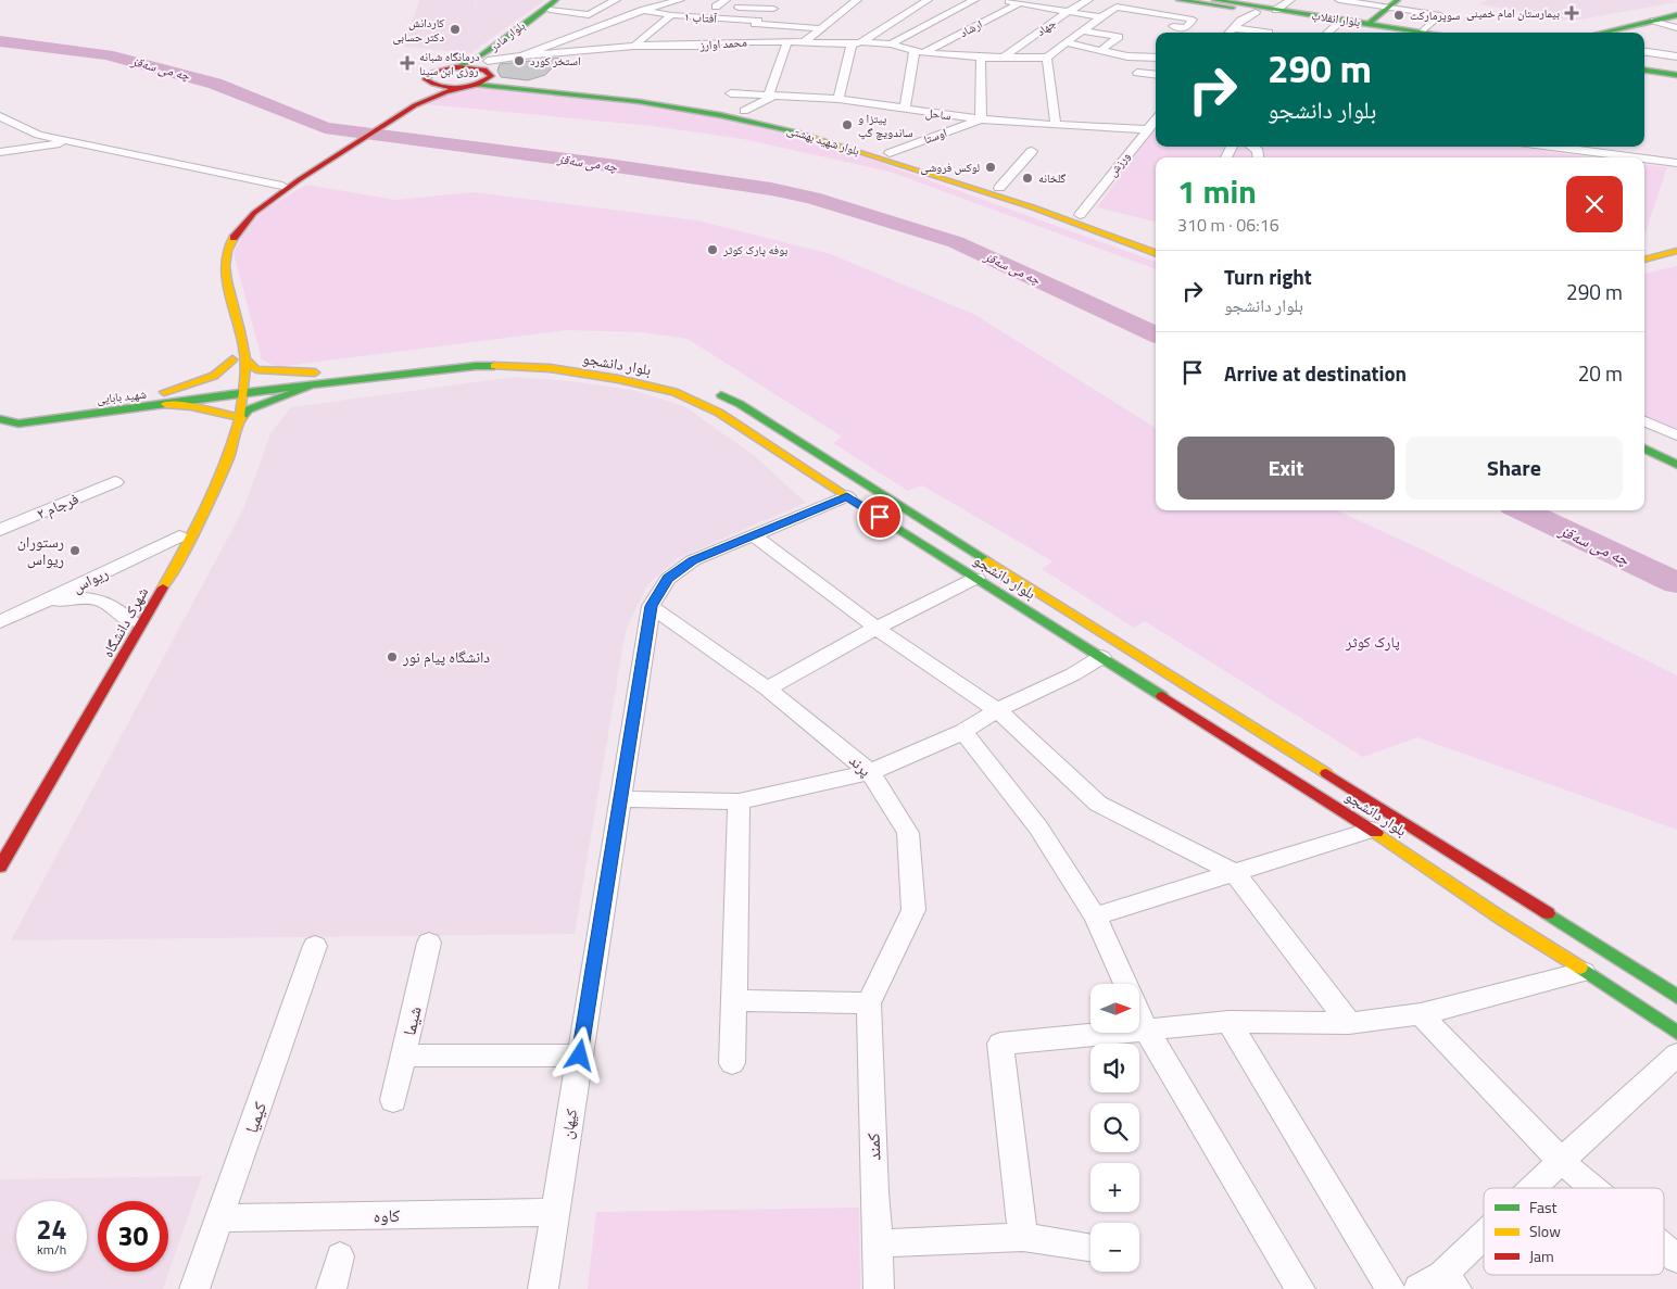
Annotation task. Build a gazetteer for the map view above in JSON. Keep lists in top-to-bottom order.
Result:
{
  "streets": {
    "main road": [
      "بلوار انقلاب",
      "بلوار مادر",
      "بلوار شهید بهشتی",
      "بلوار دانشجو",
      "شهید بابایی",
      "شهرک دانشگاه"
    ],
    "street": [
      "آفتاب ۱",
      "جهاد",
      "ارشاد",
      "محمد اوارز",
      "ساحل",
      "اوستا",
      "ورزش",
      "فرجام ۲",
      "ریواس",
      "پرند",
      "شیما",
      "کیمیا",
      "کیهان",
      "کمند",
      "کاوه"
    ]
  },
  "crossings": [
    ["جهاد", "محمد اوارز"],
    ["ارشاد", "محمد اوارز"],
    ["بلوار مادر", "بلوار شهید بهشتی"],
    ["ساحل", "اوستا"],
    ["ساحل", "ورزش"],
    ["اوستا", "بلوار شهید بهشتی"],
    ["بلوار شهید بهشتی", "ورزش"],
    ["بلوار دانشجو", "شهید بابایی"],
    ["بلوار دانشجو", "شهرک دانشگاه"],
    ["بلوار دانشجو", "کیهان"],
    ["شهید بابایی", "شهرک دانشگاه"],
    ["پرند", "کیهان"],
    ["پرند", "کمند"],
    ["کیمیا", "کاوه"],
    ["کیهان", "کاوه"]
  ],
  "water": ["چە می سەقز"],
  "parks": ["پارک کوثر"],
  "places": {
    "health": ["بیمارستان امام خمینی", "درمانگاه شبانه روزی ابن سینا"],
    "other": [
      "سوپرمارکت",
      "کاردانش دکتر حسابی",
      "استخر کورد",
      "پیتزا و ساندویچ گپ",
      "لوکس فروشی",
      "گلخانه",
      "بوفه پارک کوثر",
      "رستوران ریواس",
      "دانشگاه پیام نور"
    ]
  },
  "legend": ["Fast", "Slow", "Jam"],
  "north": "right",
  "page": {
    "turn": ["290 m", "بلوار دانشجو"],
    "heading": ["1 min", "310 m · 06:16"],
    "list": [
      {
        "name": "Turn right",
        "note": "بلوار دانشجو",
        "value": "290 m"
      },
      {
        "name": "Arrive at destination",
        "value": "20 m"
      }
    ],
    "buttons": ["Exit", "Share"],
    "map_buttons": ["+", "−"],
    "speed": "24 km/h",
    "limit": "30"
  }
}
